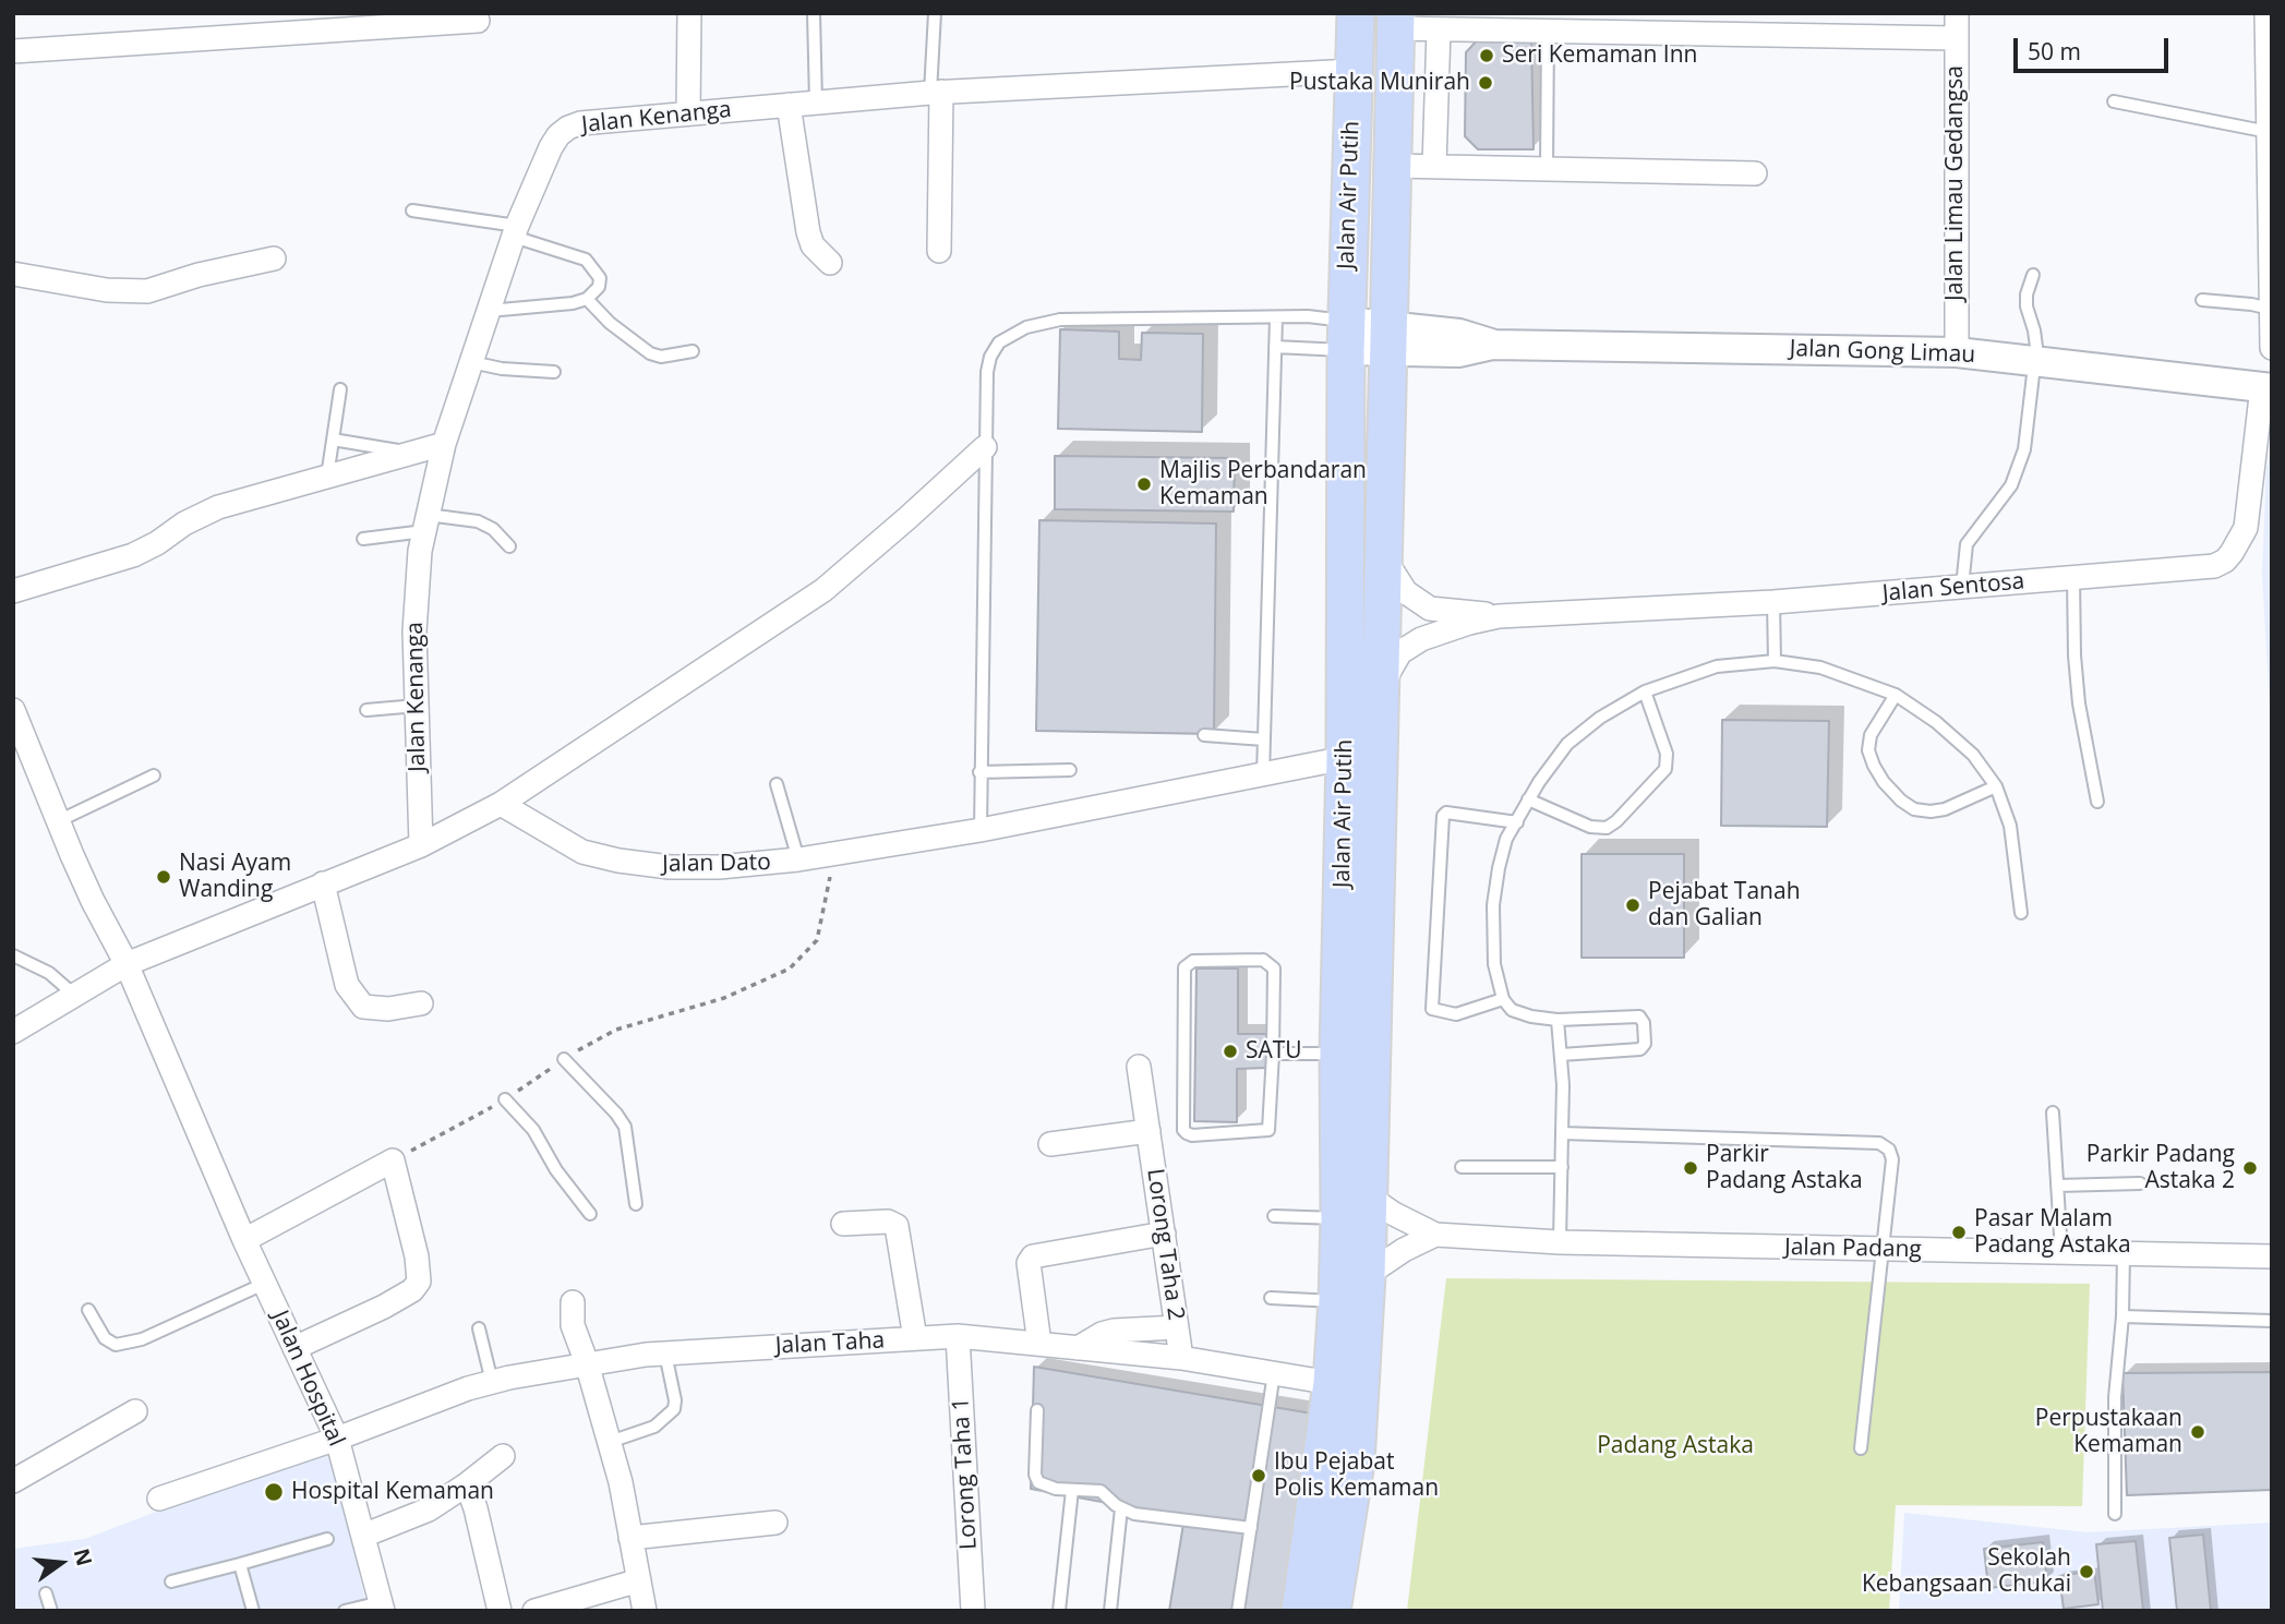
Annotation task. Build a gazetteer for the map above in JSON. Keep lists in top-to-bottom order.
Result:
{
  "streets": {
    "main road": ["Jalan Air Putih"],
    "street": [
      "Jalan Kenanga",
      "Jalan Limau Gedangsa",
      "Jalan Gong Limau",
      "Jalan Sentosa",
      "Jalan Dato",
      "Lorong Taha 2",
      "Jalan Padang",
      "Jalan Taha",
      "Jalan Hospital",
      "Lorong Taha 1"
    ]
  },
  "crossings": [
    ["Jalan Kenanga", "Jalan Air Putih"],
    ["Jalan Limau Gedangsa", "Jalan Gong Limau"],
    ["Jalan Air Putih", "Jalan Gong Limau"],
    ["Jalan Air Putih", "Jalan Dato"],
    ["Jalan Air Putih", "Jalan Taha"],
    ["Jalan Gong Limau", "Jalan Sentosa"],
    ["Lorong Taha 2", "Jalan Taha"],
    ["Jalan Taha", "Jalan Hospital"],
    ["Jalan Taha", "Lorong Taha 1"]
  ],
  "parks": ["Padang Astaka"],
  "places": [
    "Seri Kemaman Inn",
    "Pustaka Munirah",
    "Majlis Perbandaran Kemaman",
    "Nasi Ayam Wanding",
    "Pejabat Tanah dan Galian",
    "SATU",
    "Parkir Padang Astaka",
    "Parkir Padang Astaka 2",
    "Pasar Malam Padang Astaka",
    "Perpustakaan Kemaman",
    "Ibu Pejabat Polis Kemaman",
    "Hospital Kemaman",
    "Sekolah Kebangsaan Chukai"
  ],
  "scale_bar": "50 m",
  "north": "right"
}
